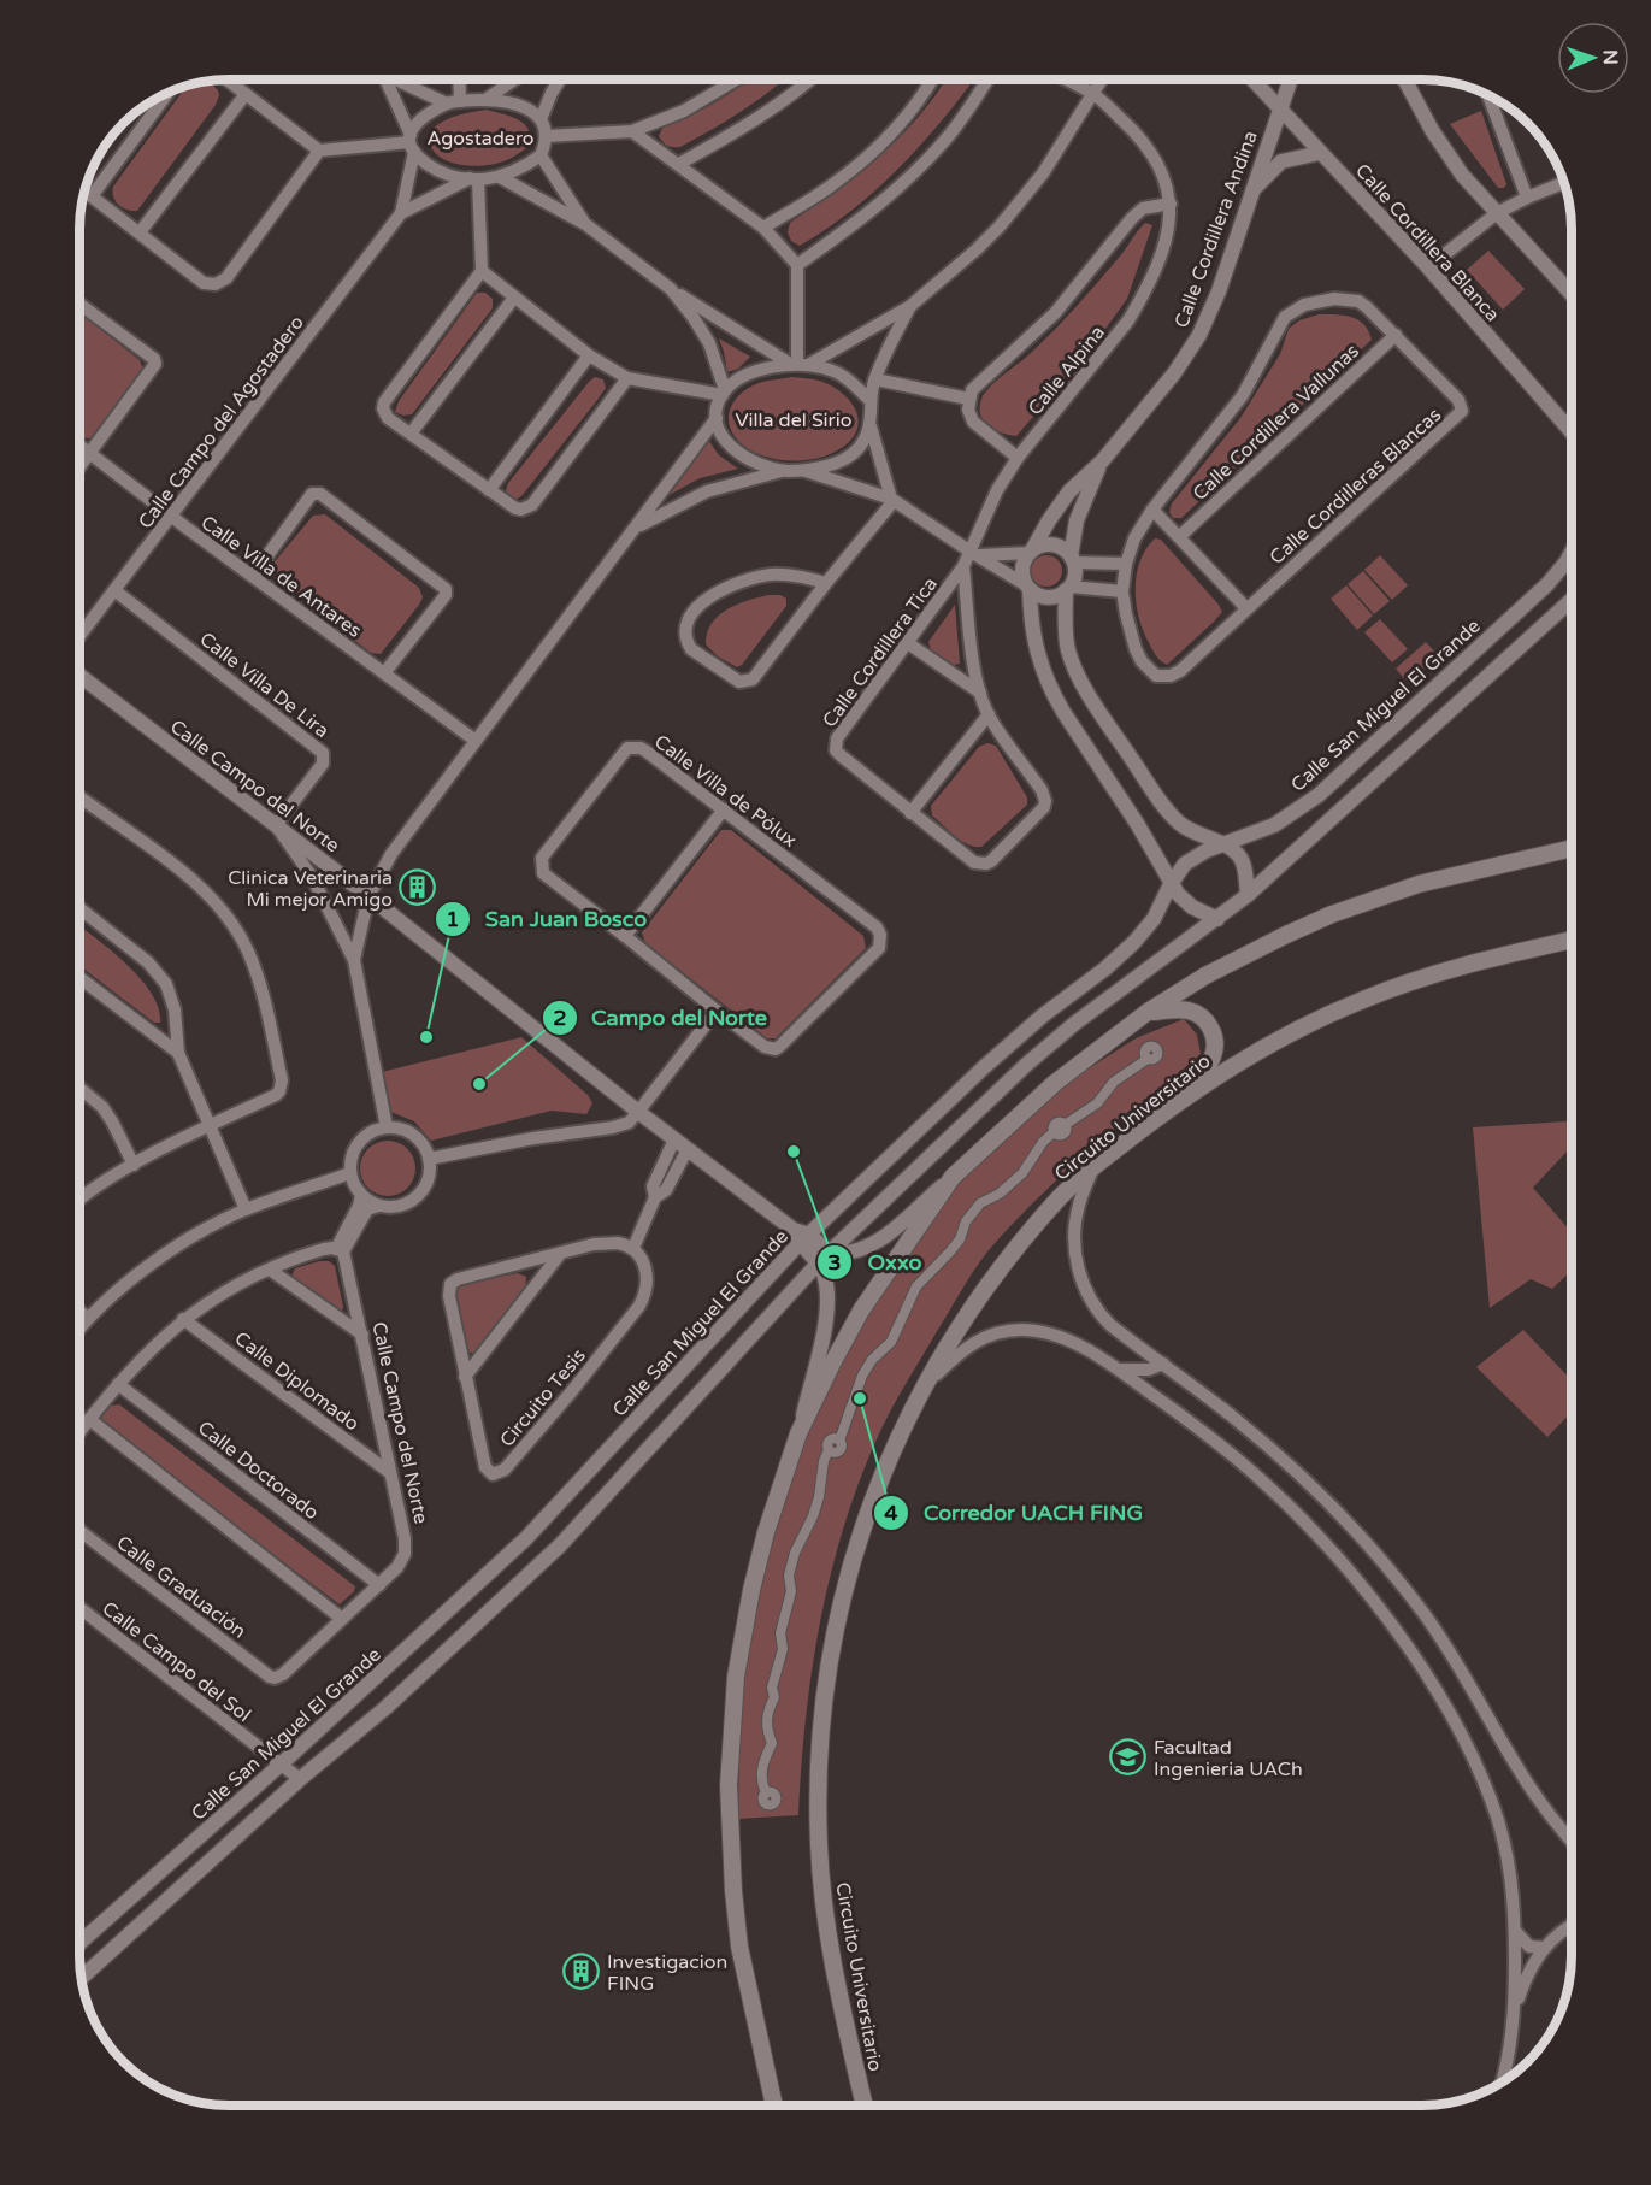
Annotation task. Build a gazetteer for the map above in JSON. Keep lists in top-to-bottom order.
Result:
{
  "streets": {
    "main road": ["Circuito Universitario"],
    "street": [
      "Calle Cordillera Andina",
      "Calle Cordillera Blanca",
      "Calle Alpina",
      "Calle Campo del Agostadero",
      "Calle Cordillera Vallunas",
      "Calle Cordilleras Blancas",
      "Calle Villa de Antares",
      "Calle Cordillera Tica",
      "Calle Villa De Lira",
      "Calle San Miguel El Grande",
      "Calle Campo del Norte",
      "Calle Villa de Pólux",
      "Calle Diplomado",
      "Circuito Tesis",
      "Calle Doctorado",
      "Calle Graduación",
      "Calle Campo del Sol"
    ]
  },
  "crossings": [
    ["Calle Cordillera Andina", "Calle Cordillera Blanca"],
    ["Calle Alpina", "Calle Cordillera Tica"],
    ["Calle Campo del Agostadero", "Calle Villa de Antares"],
    ["Calle Campo del Agostadero", "Calle Villa De Lira"],
    ["Calle Cordillera Vallunas", "Calle Cordilleras Blancas"],
    ["Calle Villa De Lira", "Calle Campo del Norte"],
    ["Calle San Miguel El Grande", "Calle Campo del Norte"],
    ["Calle San Miguel El Grande", "Calle Campo del Sol"],
    ["Calle Campo del Norte", "Calle Diplomado"],
    ["Calle Campo del Norte", "Calle Doctorado"],
    ["Calle Campo del Norte", "Calle Graduación"]
  ],
  "parks": ["Agostadero", "Villa del Sirio"],
  "places": {
    "building": ["Clinica Veterinaria Mi mejor Amigo", "Investigacion FING"],
    "other": [
      "San Juan Bosco",
      "Campo del Norte",
      "Oxxo",
      "Corredor UACH FING"
    ],
    "school or university": ["Facultad Ingenieria UACh"]
  },
  "north": "right"
}
